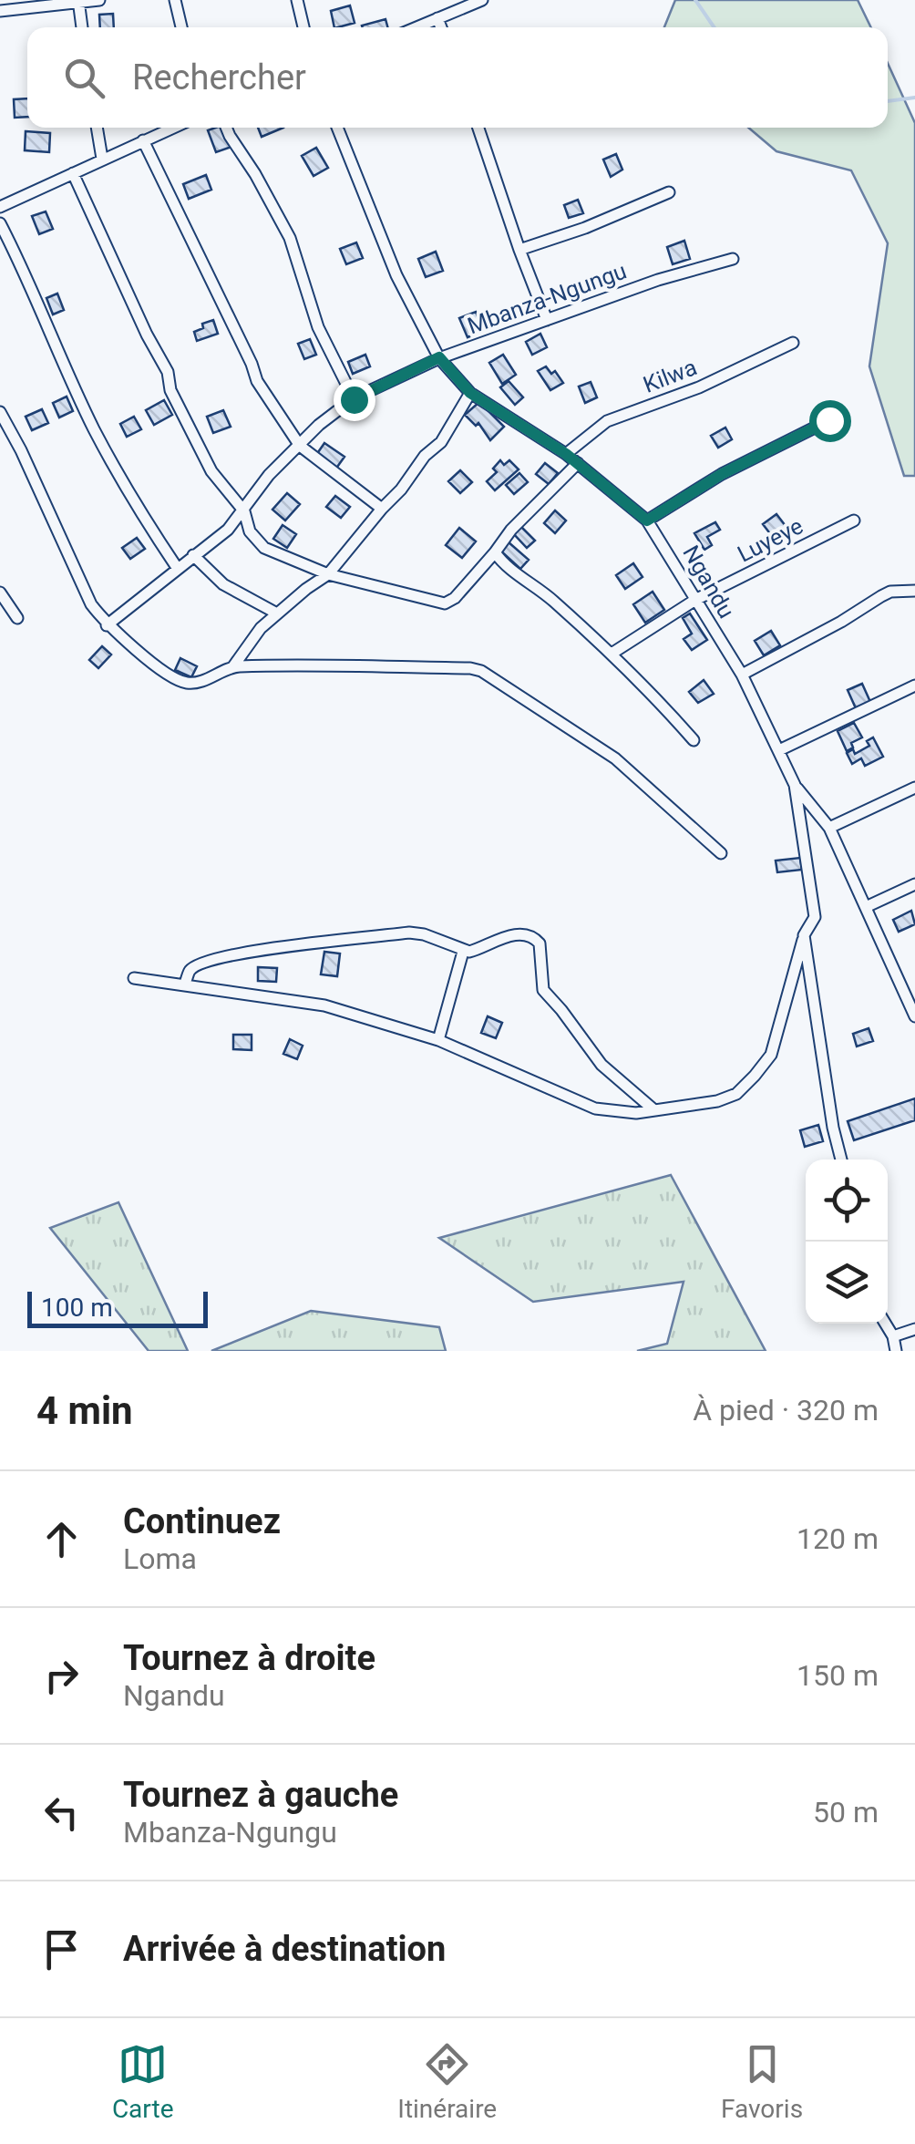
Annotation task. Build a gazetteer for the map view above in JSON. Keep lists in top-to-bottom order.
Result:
{
  "streets": {
    "street": [
      "Mbanza-Ngungu",
      "Kilwa",
      "Luyeye",
      "Ngandu"
    ]
  },
  "crossings": [
    ["Mbanza-Ngungu", "Ngandu"],
    ["Kilwa", "Ngandu"],
    ["Luyeye", "Ngandu"]
  ],
  "scale_bar": "100 m",
  "page": {
    "search": "Rechercher",
    "scale": "100 m",
    "heading": ["4 min", "À pied · 320 m"],
    "list": [
      ["Continuez", "Loma", "120 m"],
      ["Tournez à droite", "Ngandu", "150 m"],
      ["Tournez à gauche", "Mbanza-Ngungu", "50 m"],
      "Arrivée à destination"
    ],
    "nav": ["Carte", "Itinéraire", "Favoris"]
  }
}
